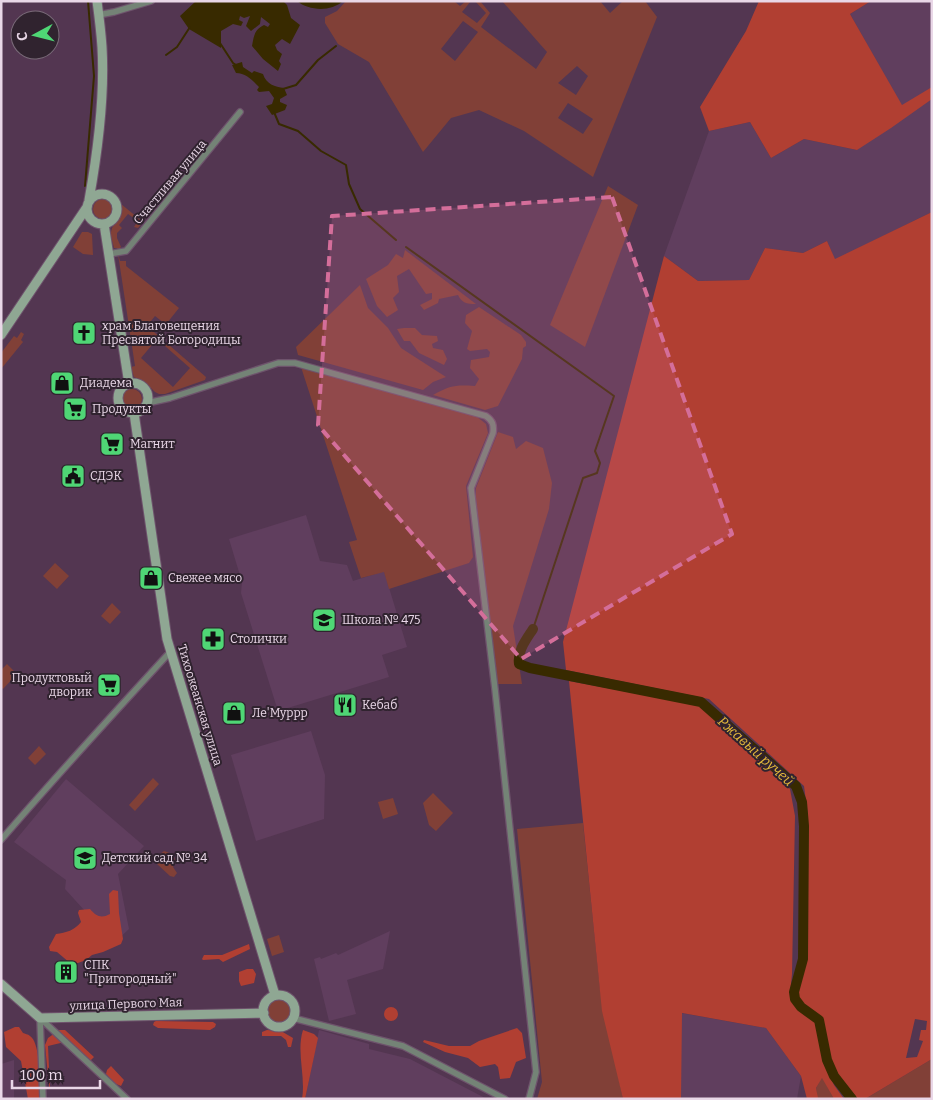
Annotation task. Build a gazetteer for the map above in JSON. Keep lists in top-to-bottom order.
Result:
{
  "streets": {
    "street": ["Счастливая улица", "Тихоокеанская улица", "улица Первого Мая"]
  },
  "crossings": [
    ["Тихоокеанская улица", "улица Первого Мая"]
  ],
  "water": ["Ржавый ручей"],
  "places": {
    "church": ["храм Благовещения Пресвятой Богородицы"],
    "shop": ["Диадема", "Свежее мясо", "Ле'Муррр"],
    "supermarket": ["Продукты", "Магнит", "Продуктовый дворик"],
    "public building": ["СДЭК"],
    "school or university": ["Школа № 475", "Детский сад № 34"],
    "pharmacy": ["Столички"],
    "restaurant": ["Кебаб"],
    "building": ["СПК \"Пригородный\""]
  },
  "scale_bar": "100 m",
  "north": "left"
}
